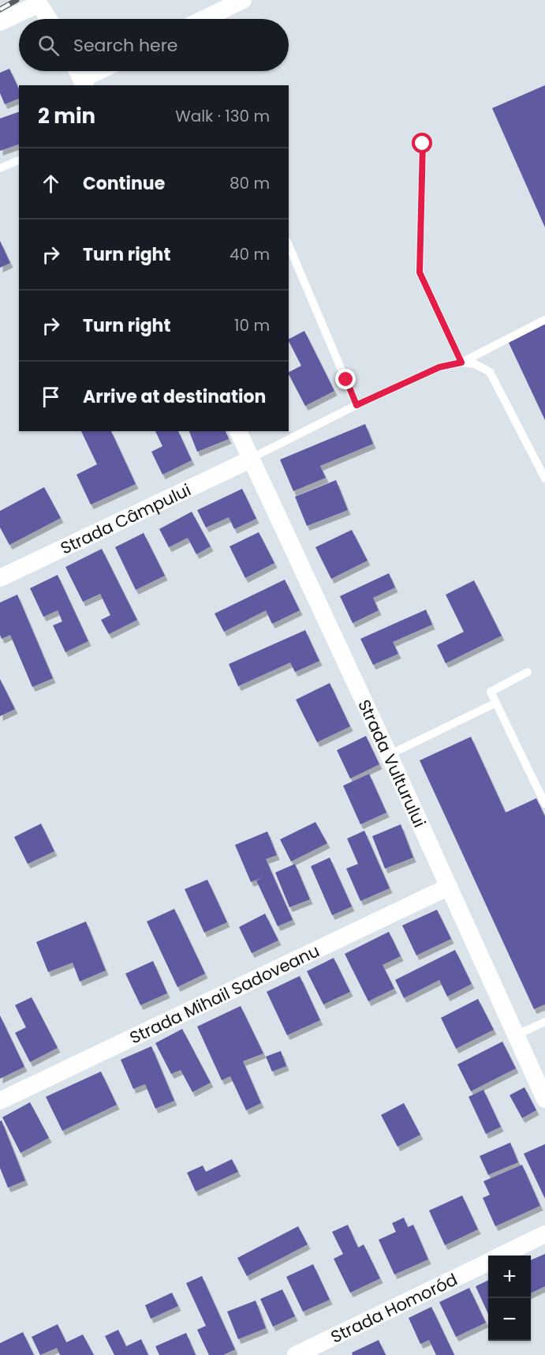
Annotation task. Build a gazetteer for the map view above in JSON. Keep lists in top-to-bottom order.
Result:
{
  "streets": {
    "street": [
      "Strada Câmpului",
      "Strada Vulturului",
      "Strada Mihail Sadoveanu",
      "Strada Homoród"
    ]
  },
  "crossings": [
    ["Strada Câmpului", "Strada Vulturului"],
    ["Strada Vulturului", "Strada Mihail Sadoveanu"]
  ],
  "page": {
    "search": "Search here",
    "heading": ["2 min", "Walk · 130 m"],
    "list": [
      ["Continue", "80 m"],
      ["Turn right", "40 m"],
      ["Turn right", "10 m"],
      "Arrive at destination"
    ],
    "map_buttons": ["+", "−"]
  }
}
